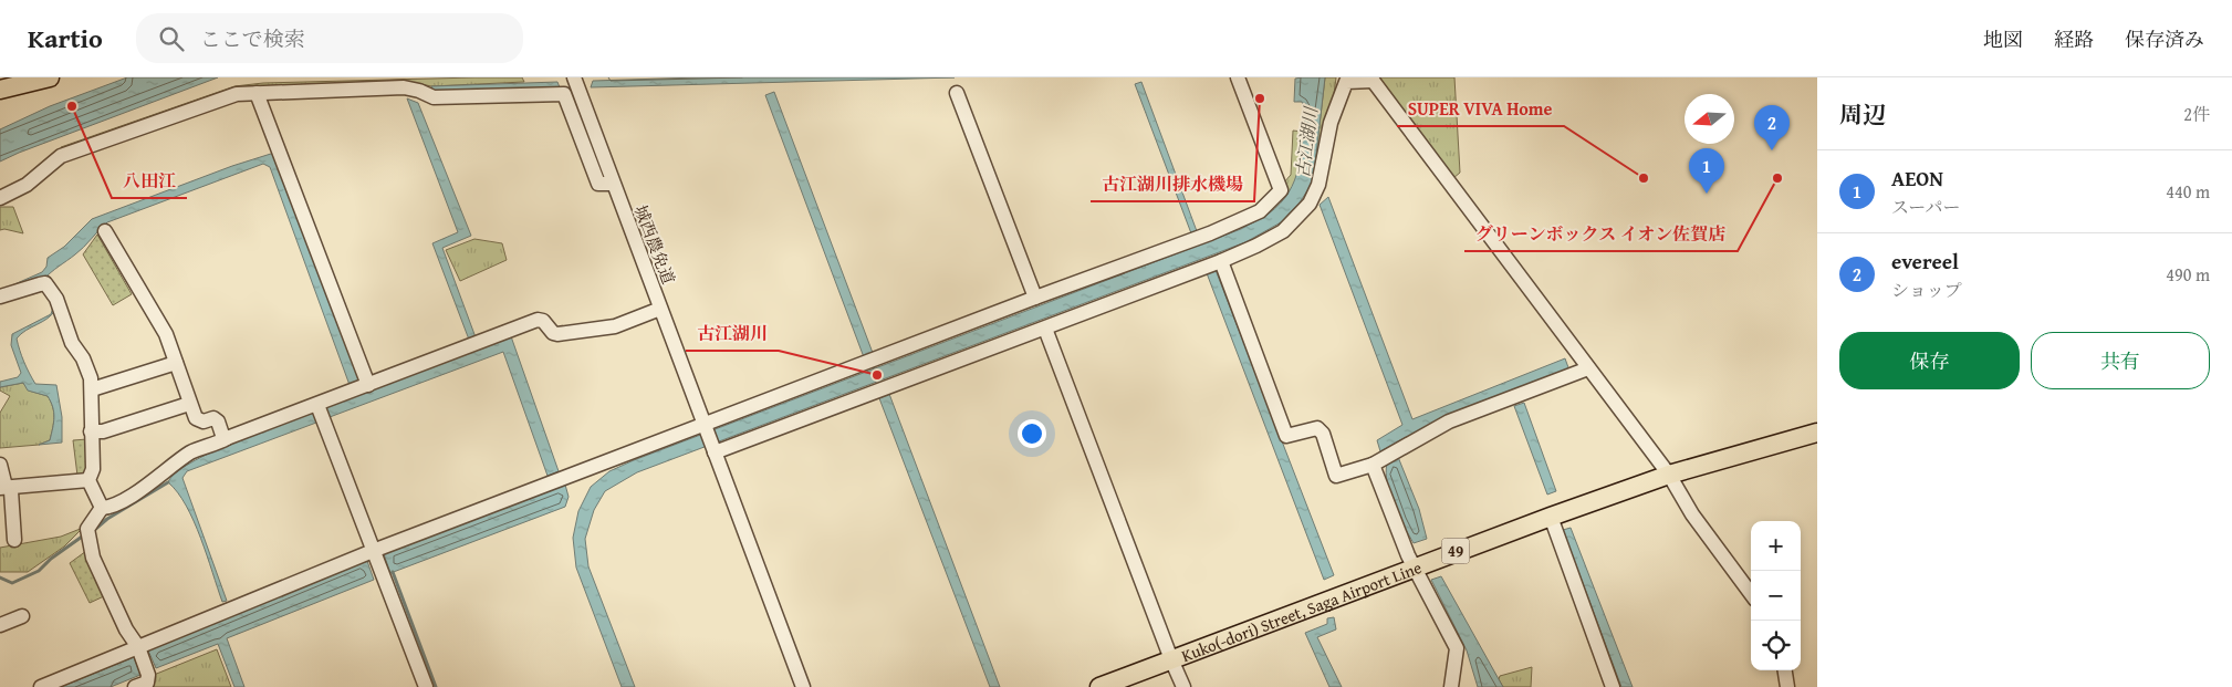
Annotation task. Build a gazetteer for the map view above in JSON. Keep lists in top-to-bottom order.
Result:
{
  "streets": {
    "main road": ["49", "Kuko(-dori) Street, Saga Airport Line"],
    "street": ["城西農免道"]
  },
  "water": ["古江湖川"],
  "places": [
    "古江湖川排水機場",
    "八田江",
    "SUPER VIVA Home",
    "グリーンボックス イオン佐賀店",
    "古江湖川"
  ],
  "north": "left",
  "page": {
    "header": "Kartio",
    "search": "ここで検索",
    "nav": ["地図", "経路", "保存済み"],
    "heading": ["周辺", "2件"],
    "pins": ["2", "1"],
    "list": [
      {
        "mark": "1",
        "name": "AEON",
        "note": "スーパー",
        "value": "440 m"
      },
      {
        "mark": "2",
        "name": "evereel",
        "note": "ショップ",
        "value": "490 m"
      }
    ],
    "buttons": ["保存", "共有"],
    "map_buttons": ["+", "−"]
  }
}
